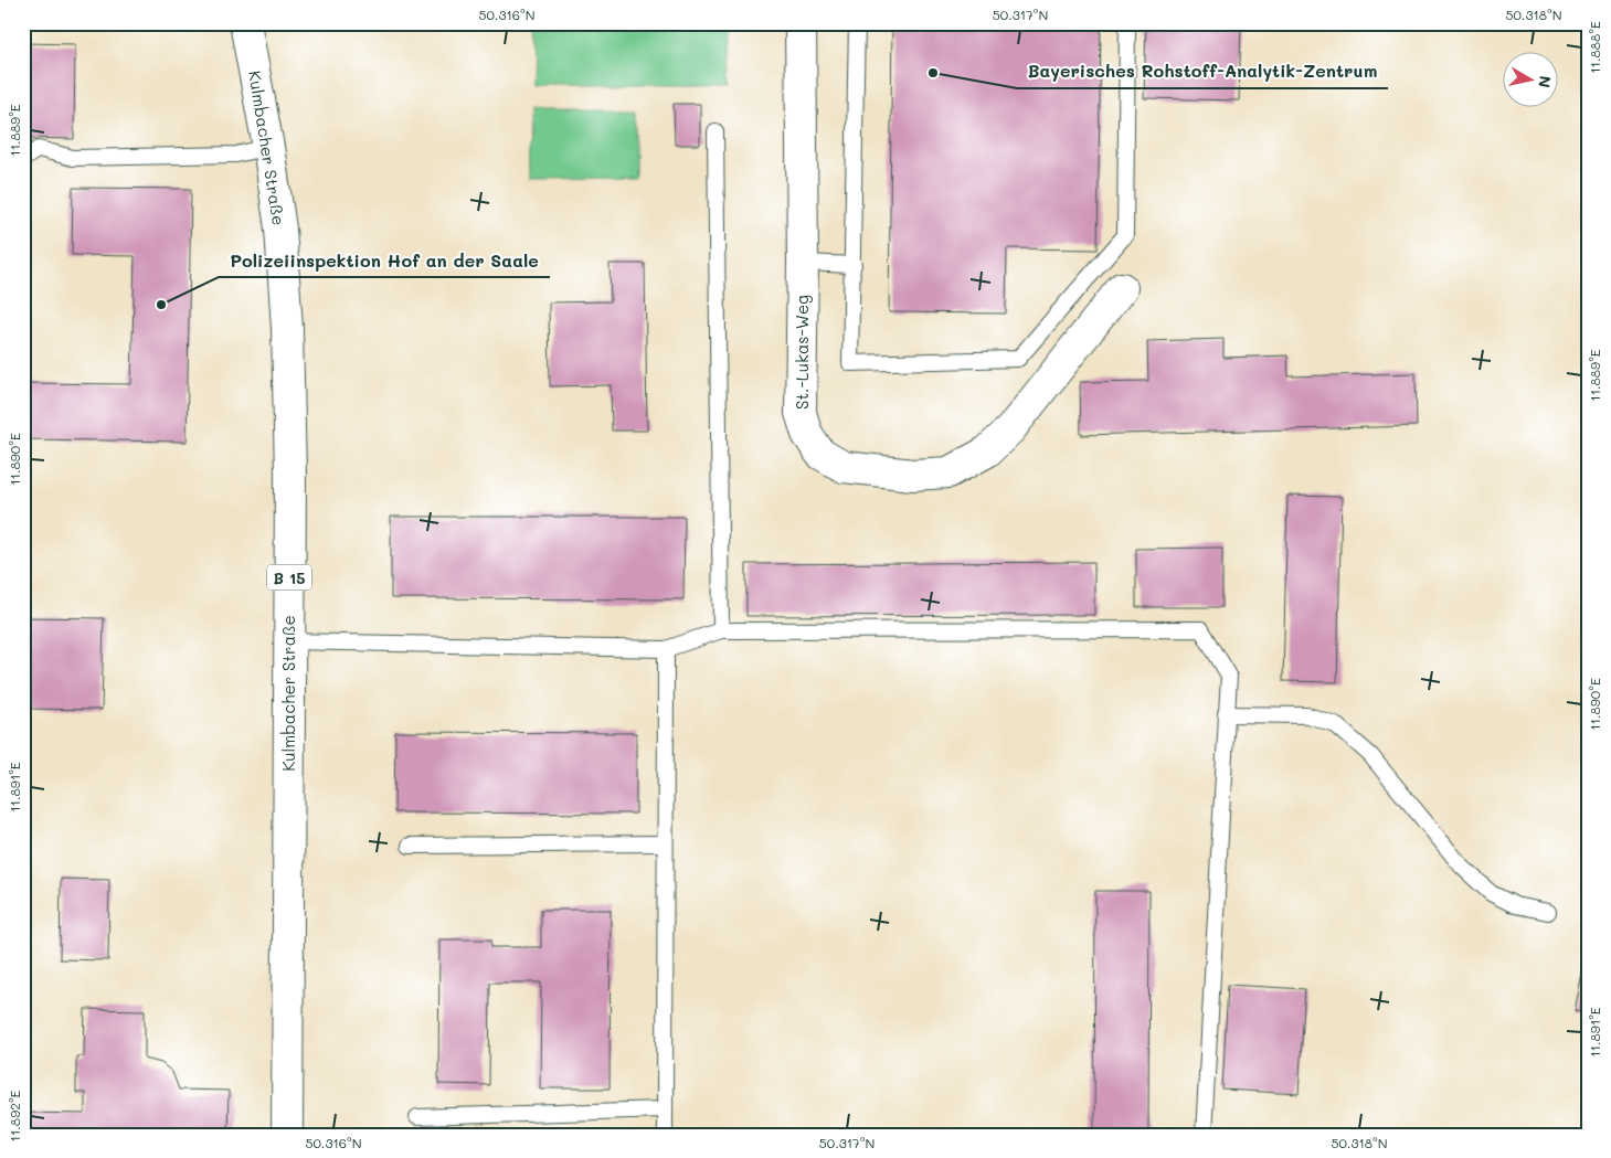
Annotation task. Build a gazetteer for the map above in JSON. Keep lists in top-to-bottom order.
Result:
{
  "streets": {
    "main road": ["Kulmbacher Straße", "St.-Lukas-Weg", "B 15"]
  },
  "places": ["Bayerisches Rohstoff-Analytik-Zentrum", "Polizeiinspektion Hof an der Saale"],
  "north": "right",
  "coordinates": [
    "50.316°N",
    "50.317°N",
    "50.318°N",
    "11.888°E",
    "11.889°E",
    "11.890°E",
    "11.891°E",
    "11.892°E"
  ]
}
